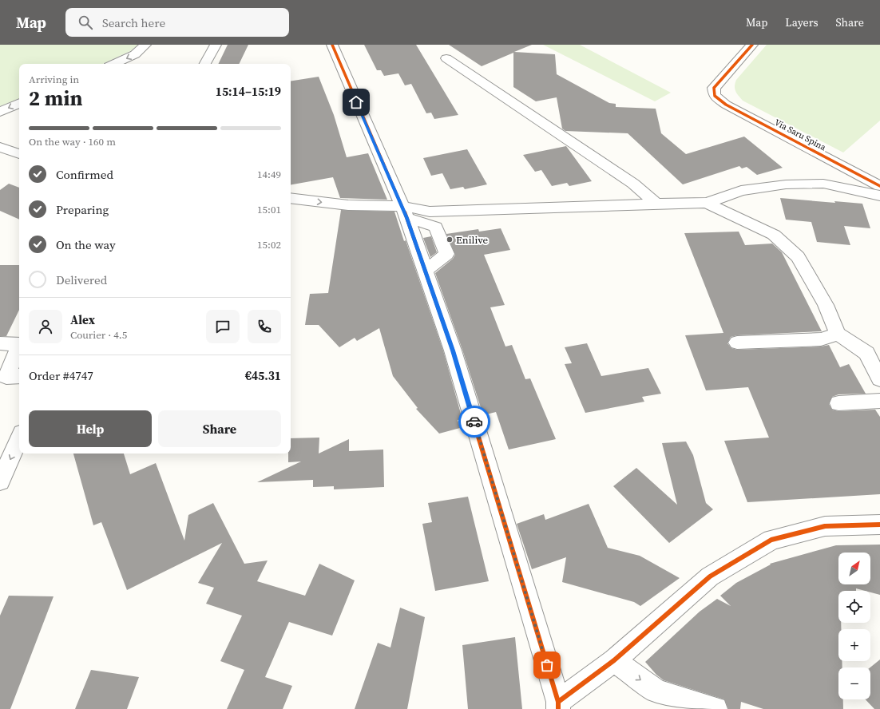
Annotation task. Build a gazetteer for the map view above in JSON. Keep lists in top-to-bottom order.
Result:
{
  "streets": {
    "street": ["Via Saru Spina"]
  },
  "places": ["Enilive"],
  "north": "top right",
  "page": {
    "header": "Map",
    "search": "Search here",
    "nav": ["Map", "Layers", "Share"],
    "heading": ["2 min", "Arriving in", "15:14–15:19"],
    "panel": [
      "Alex",
      "Courier · 4.5",
      "Order #4747",
      "€45.31"
    ],
    "bar": "On the way · 160 m",
    "list": [
      ["Confirmed", "14:49"],
      ["Preparing", "15:01"],
      ["On the way", "15:02"],
      "Delivered"
    ],
    "buttons": ["Help", "Share"],
    "map_buttons": ["+", "−"]
  }
}
